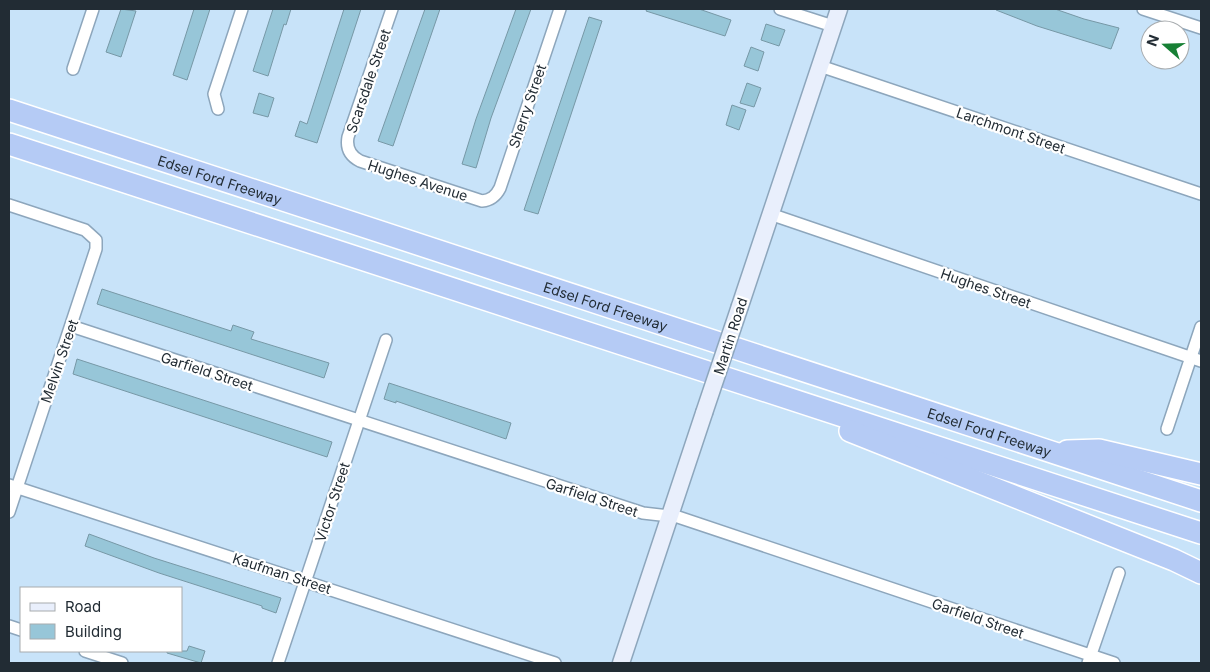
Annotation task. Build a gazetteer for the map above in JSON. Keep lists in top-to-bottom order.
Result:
{
  "streets": {
    "highway": ["Edsel Ford Freeway"],
    "street": [
      "Scarsdale Street",
      "Sherry Street",
      "Larchmont Street",
      "Hughes Avenue",
      "Hughes Street",
      "Martin Road",
      "Melvin Street",
      "Garfield Street",
      "Victor Street",
      "Kaufman Street"
    ]
  },
  "crossings": [
    ["Scarsdale Street", "Hughes Avenue"],
    ["Sherry Street", "Hughes Avenue"],
    ["Larchmont Street", "Martin Road"],
    ["Hughes Street", "Martin Road"],
    ["Martin Road", "Garfield Street"],
    ["Melvin Street", "Garfield Street"],
    ["Melvin Street", "Kaufman Street"],
    ["Garfield Street", "Victor Street"],
    ["Victor Street", "Kaufman Street"]
  ],
  "legend": ["Road", "Building"],
  "north": "left"
}
